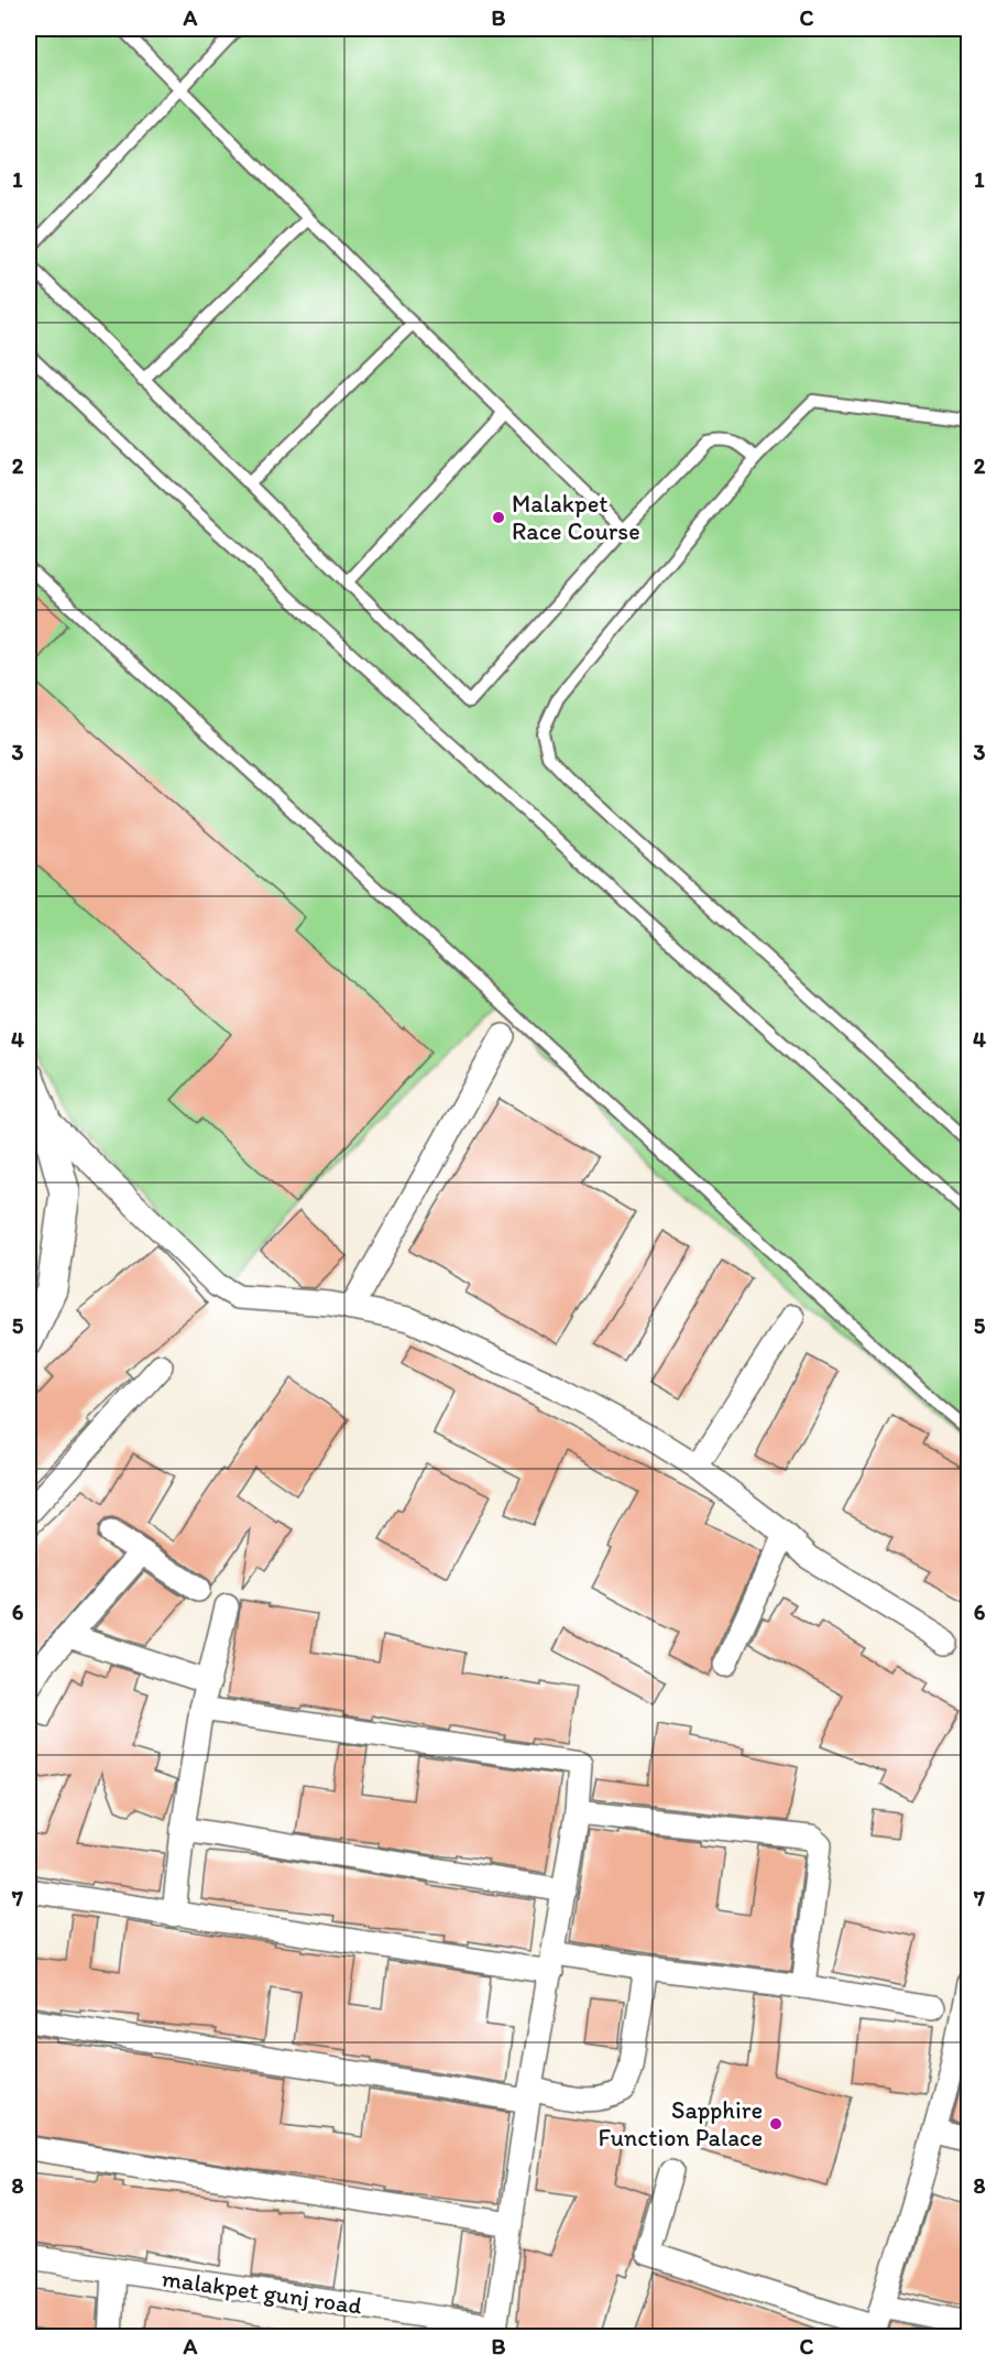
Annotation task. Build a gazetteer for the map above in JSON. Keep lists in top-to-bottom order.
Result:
{
  "streets": {
    "street": ["malakpet gunj road"]
  },
  "places": ["Malakpet Race Course", "Sapphire Function Palace"],
  "grid": {
    "columns": ["A", "B", "C"],
    "rows": [
      "1",
      "2",
      "3",
      "4",
      "5",
      "6",
      "7",
      "8"
    ]
  }
}
